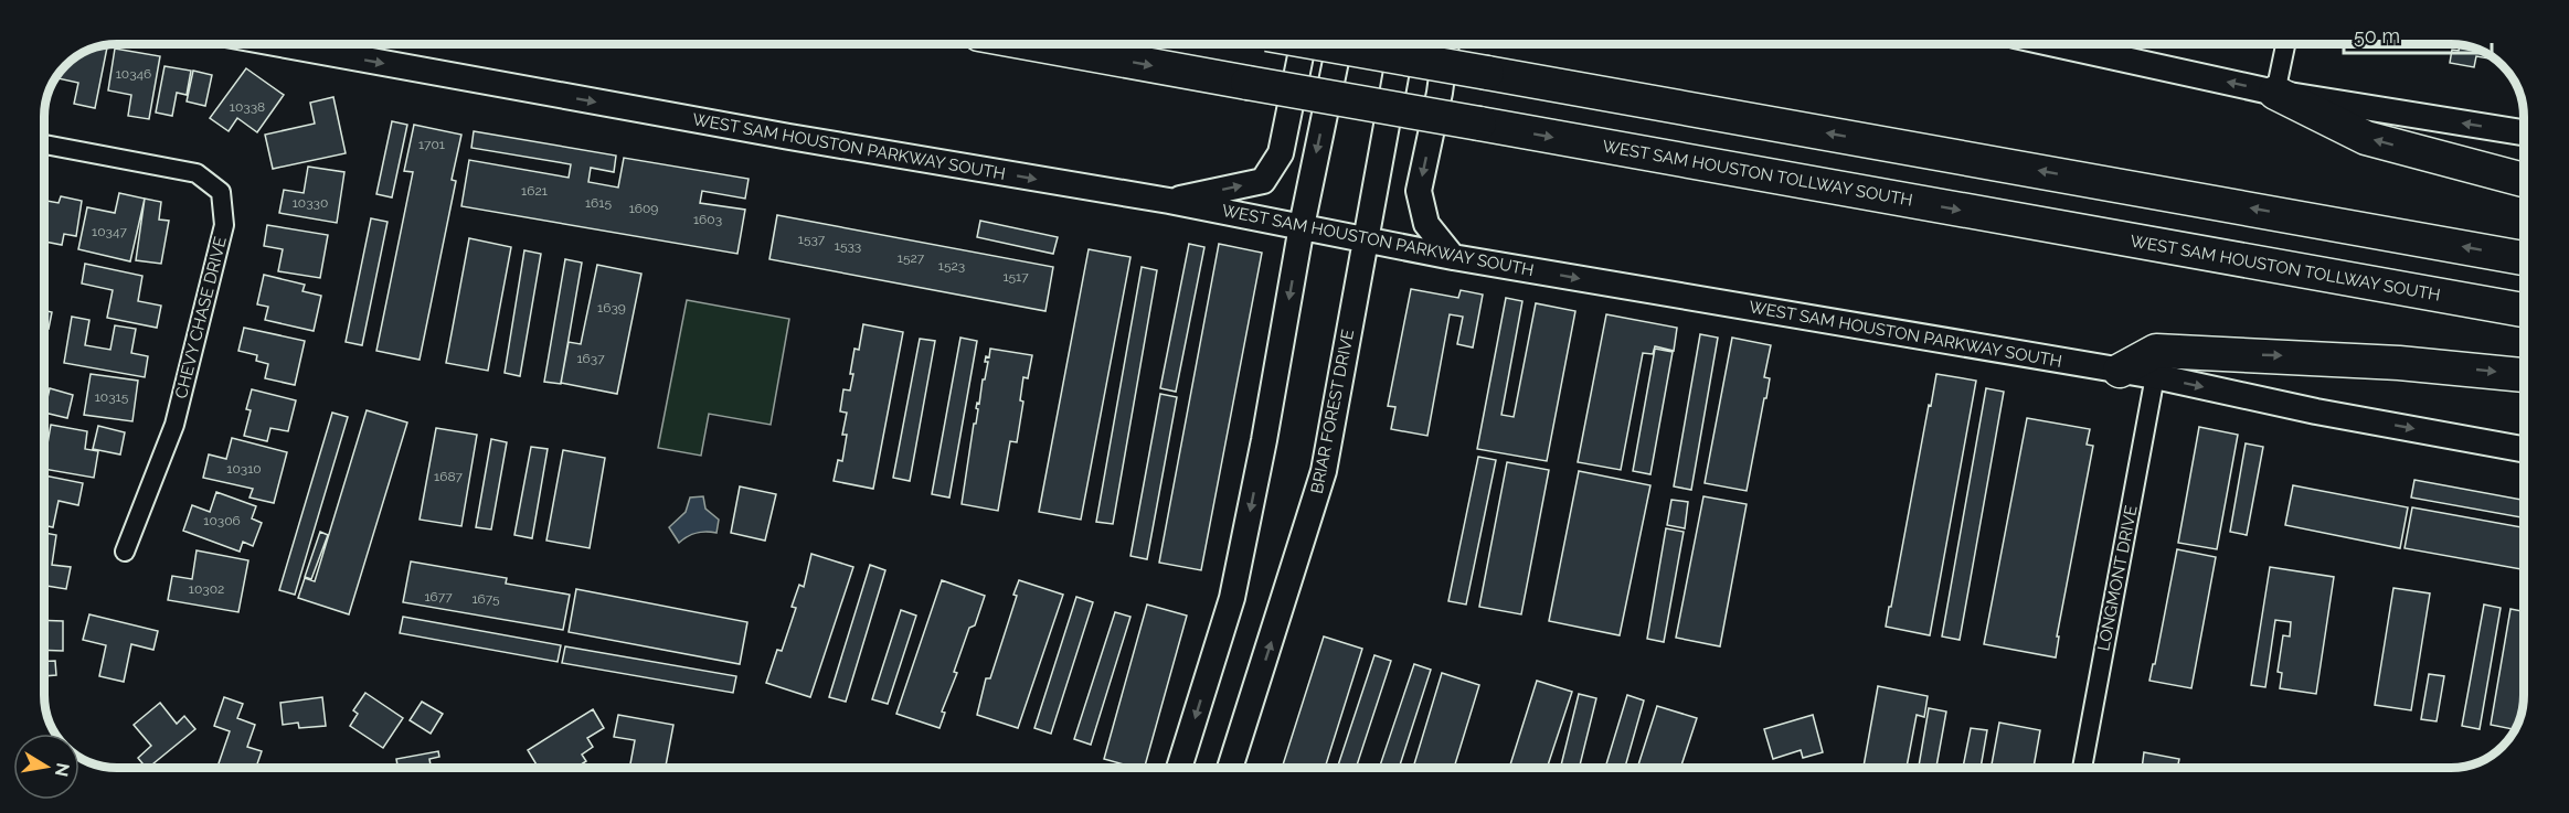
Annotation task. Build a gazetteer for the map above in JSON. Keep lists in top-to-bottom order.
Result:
{
  "streets": {
    "highway": ["WEST SAM HOUSTON TOLLWAY SOUTH"],
    "main road": ["WEST SAM HOUSTON PARKWAY SOUTH", "BRIAR FOREST DRIVE"],
    "street": ["CHEVY CHASE DRIVE", "LONGMONT DRIVE"]
  },
  "crossings": [
    ["WEST SAM HOUSTON PARKWAY SOUTH", "BRIAR FOREST DRIVE"],
    ["WEST SAM HOUSTON PARKWAY SOUTH", "LONGMONT DRIVE"]
  ],
  "one_way": ["WEST SAM HOUSTON PARKWAY SOUTH"],
  "house_numbers": [
    "10346",
    "10338",
    "1701",
    "1621",
    "10330",
    "1615",
    "1609",
    "1603",
    "10347",
    "1537",
    "1533",
    "1527",
    "1523",
    "1517",
    "1639",
    "1637",
    "10315",
    "10310",
    "1687",
    "10306",
    "10302",
    "1677",
    "1675"
  ],
  "scale_bar": "50 m",
  "north": "right"
}
